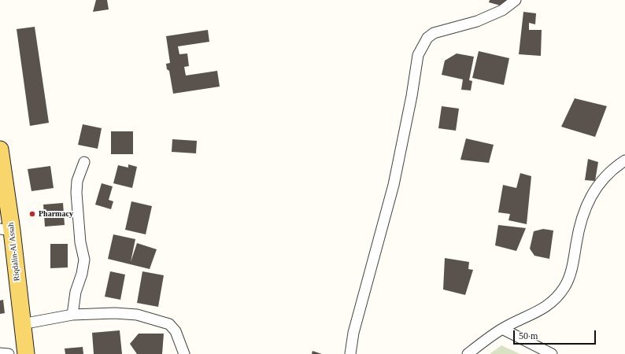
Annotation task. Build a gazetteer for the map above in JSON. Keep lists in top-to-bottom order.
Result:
{
  "streets": {
    "main road": ["Riqdalin-Al Assah"]
  },
  "places": ["Pharmacy"],
  "scale_bar": "50 m"
}
